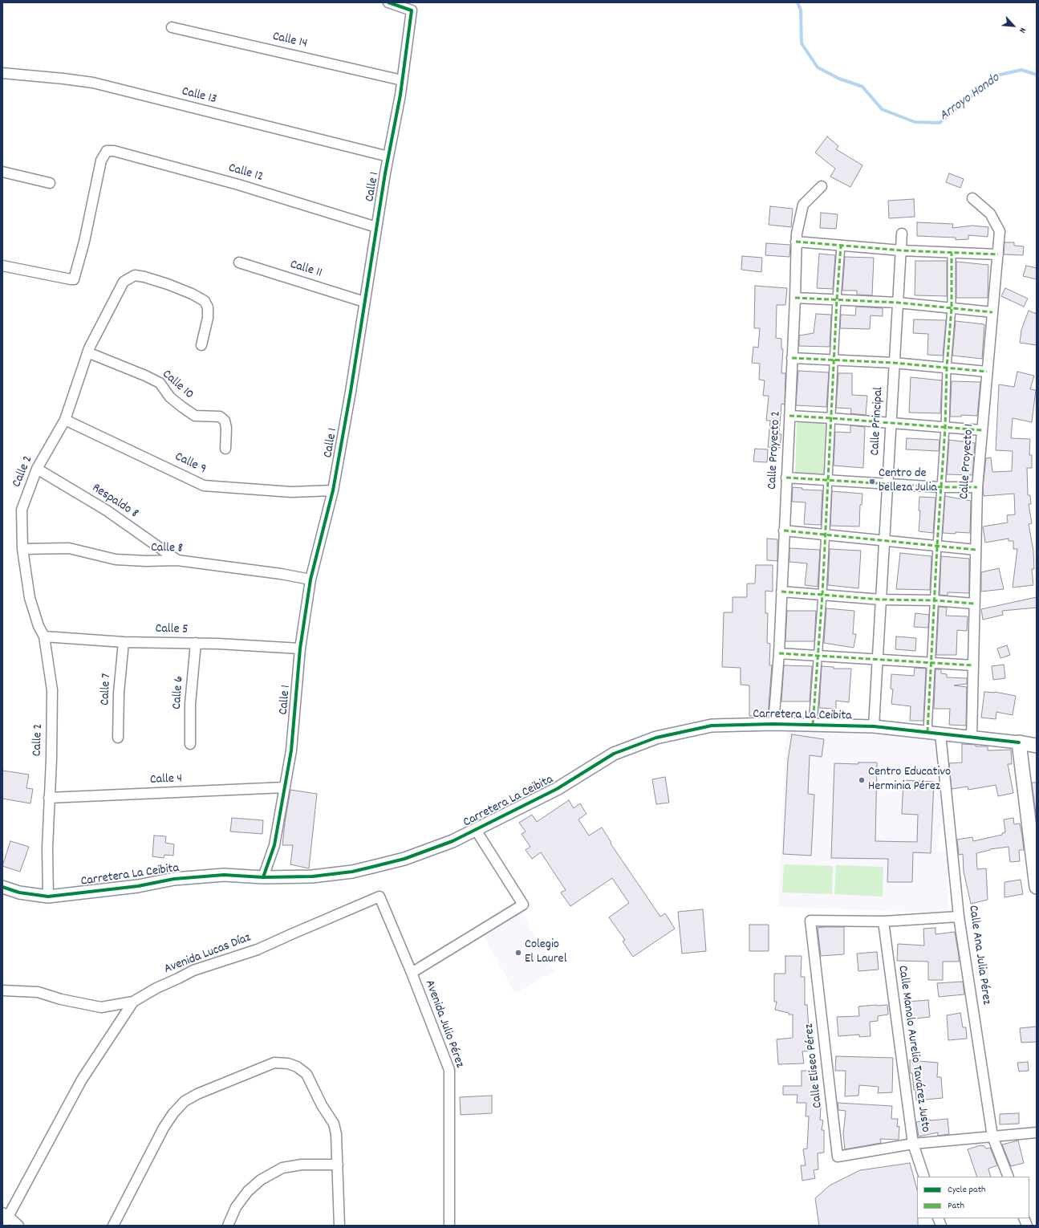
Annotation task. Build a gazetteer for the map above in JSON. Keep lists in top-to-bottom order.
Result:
{
  "streets": {
    "main road": ["Carretera La Ceibita"],
    "street": [
      "Calle 14",
      "Calle 13",
      "Calle 12",
      "Calle 1",
      "Calle 11",
      "Calle 10",
      "Calle Principal",
      "Calle Proyecto 2",
      "Calle Proyecto 1",
      "Calle 9",
      "Calle 2",
      "Respaldo 8",
      "Calle 8",
      "Calle 5",
      "Calle 7",
      "Calle 6",
      "Calle 4",
      "Avenida Lucas Díaz",
      "Calle Ana Julia Pérez",
      "Avenida Julio Pérez",
      "Calle Manolo Aurelio Tavárez Justo",
      "Calle Eliseo Pérez"
    ]
  },
  "crossings": [
    ["Calle 14", "Calle 1"],
    ["Calle 13", "Calle 1"],
    ["Calle 12", "Calle 1"],
    ["Calle 1", "Calle 11"],
    ["Calle 1", "Calle 9"],
    ["Calle 1", "Calle 8"],
    ["Calle 1", "Calle 5"],
    ["Calle 1", "Carretera La Ceibita"],
    ["Calle 1", "Calle 4"],
    ["Calle 10", "Calle 2"],
    ["Calle Principal", "Carretera La Ceibita"],
    ["Calle Proyecto 2", "Carretera La Ceibita"],
    ["Calle Proyecto 1", "Carretera La Ceibita"],
    ["Calle 9", "Calle 2"],
    ["Calle 2", "Respaldo 8"],
    ["Calle 2", "Calle 8"],
    ["Calle 2", "Calle 5"],
    ["Calle 2", "Carretera La Ceibita"],
    ["Calle 2", "Calle 4"],
    ["Respaldo 8", "Calle 8"],
    ["Calle 5", "Calle 7"],
    ["Calle 5", "Calle 6"],
    ["Carretera La Ceibita", "Calle Ana Julia Pérez"],
    ["Avenida Lucas Díaz", "Avenida Julio Pérez"],
    ["Calle Ana Julia Pérez", "Calle Eliseo Pérez"],
    ["Calle Manolo Aurelio Tavárez Justo", "Calle Eliseo Pérez"]
  ],
  "water": ["Arroyo Hondo"],
  "places": ["Centro de belleza Julia", "Centro Educativo Herminia Pérez", "Colegio El Laurel"],
  "legend": ["Cycle path", "Path"],
  "north": "bottom right"
}
